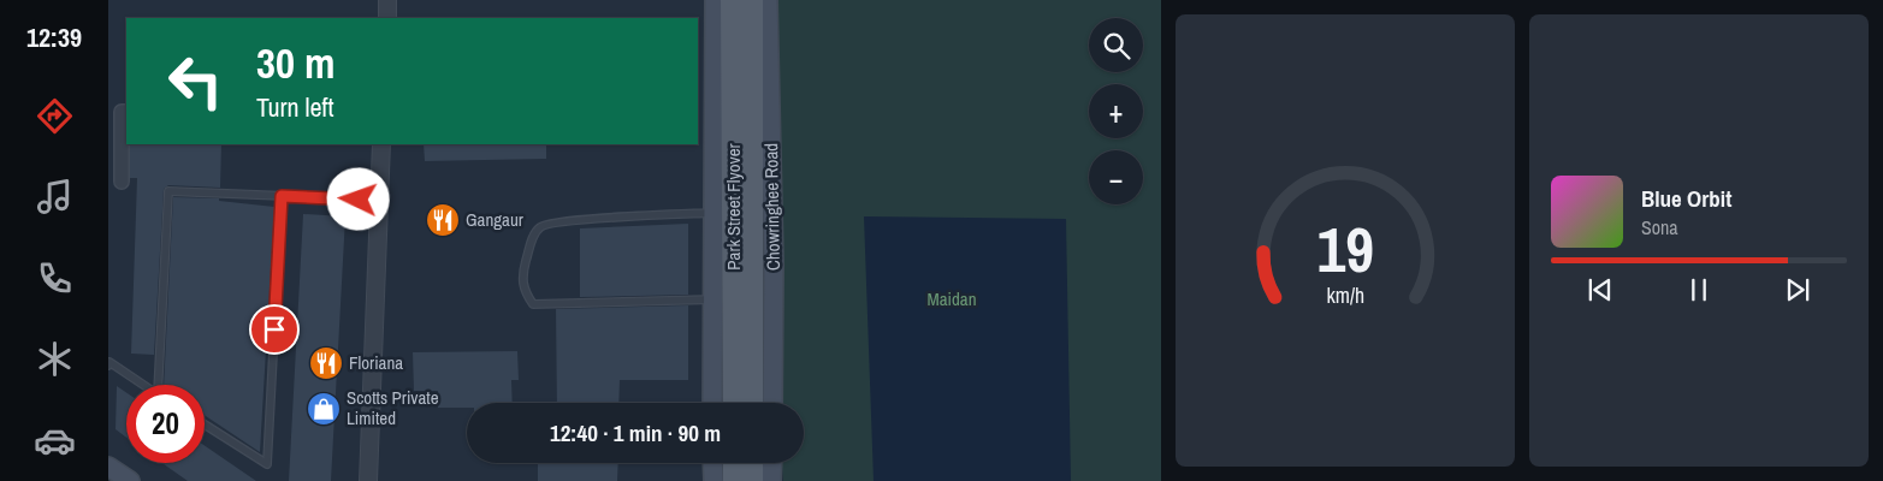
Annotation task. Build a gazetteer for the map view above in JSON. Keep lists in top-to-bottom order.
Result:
{
  "streets": {
    "main road": ["Park Street Flyover", "Chowringhee Road"]
  },
  "parks": ["Maidan"],
  "places": {
    "restaurant": ["Gangaur", "Floriana"],
    "shop": ["Scotts Private Limited"]
  },
  "page": {
    "tabs": "12:39",
    "map_buttons": ["+", "−"],
    "turn": ["30 m", "Turn left"],
    "song": ["Blue Orbit", "Sona"],
    "limit": "20",
    "trip": "12:40 · 1 min · 90 m",
    "gauge": ["19", "km/h"]
  }
}
